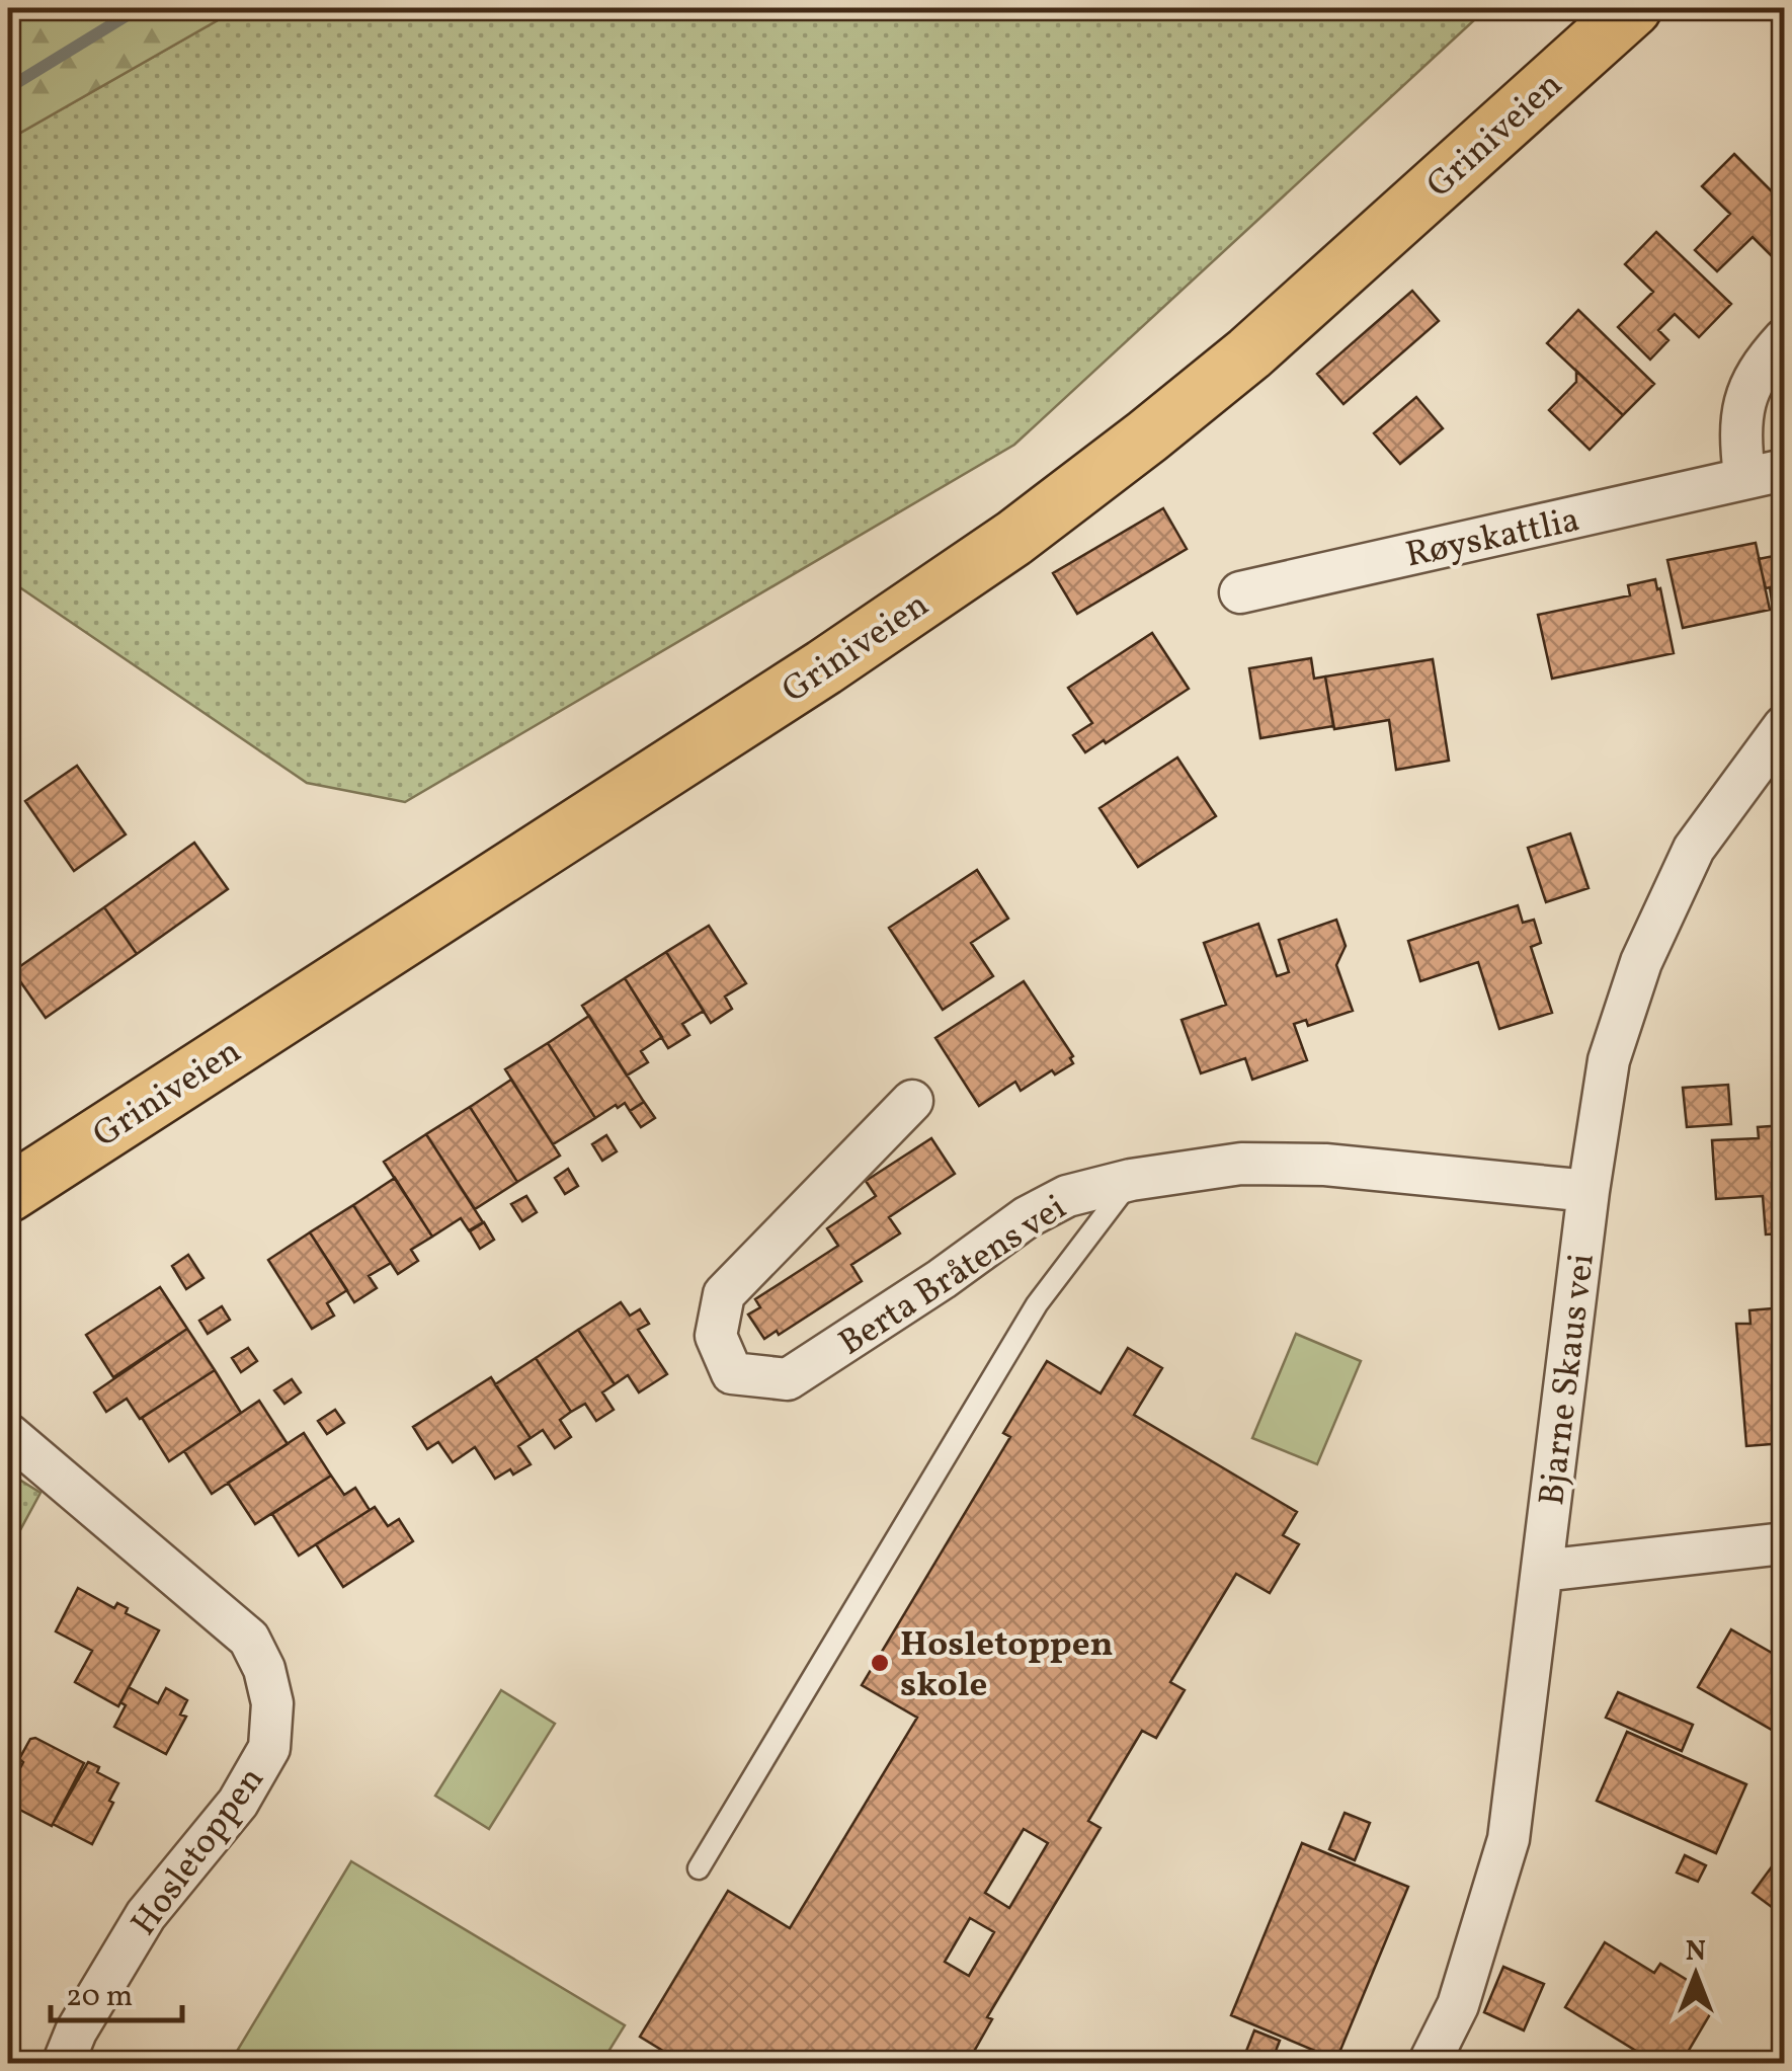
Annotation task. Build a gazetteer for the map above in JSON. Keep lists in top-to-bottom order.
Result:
{
  "streets": {
    "main road": ["Griniveien"],
    "street": [
      "Røyskattlia",
      "Berta Bråtens vei",
      "Bjarne Skaus vei",
      "Hosletoppen"
    ]
  },
  "crossings": [
    ["Berta Bråtens vei", "Bjarne Skaus vei"]
  ],
  "places": ["Hosletoppen skole"],
  "scale_bar": "20 m",
  "north": "top"
}
